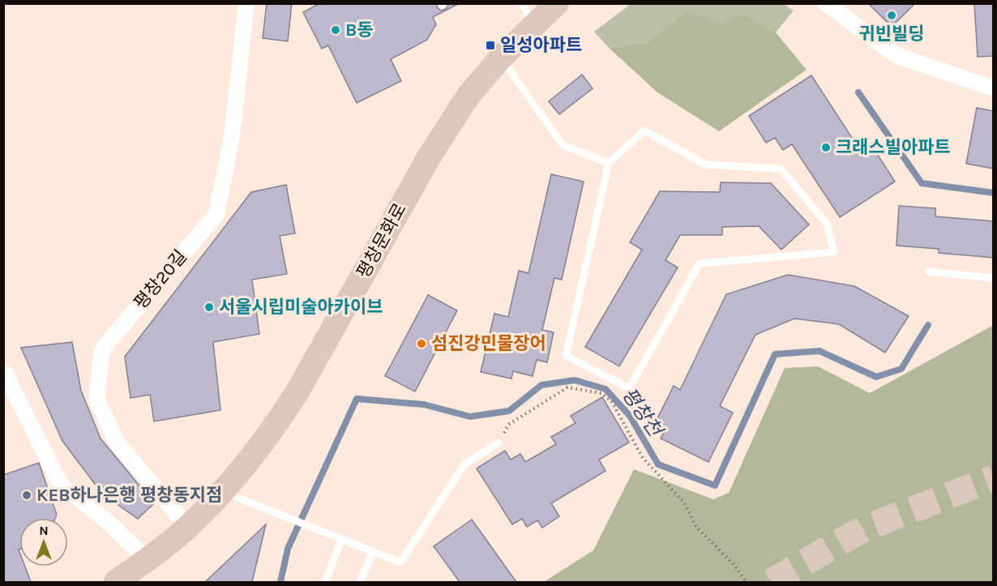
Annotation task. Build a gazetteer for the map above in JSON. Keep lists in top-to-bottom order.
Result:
{
  "streets": {
    "main road": ["평창문화로"],
    "street": ["평창20길"]
  },
  "crossings": [
    ["평창문화로", "평창20길"]
  ],
  "water": ["평창천"],
  "places": {
    "other": [
      "귀빈빌딩",
      "B동",
      "크래스빌아파트",
      "서울시립미술아카이브",
      "섬진강민물장어",
      "KEB하나은행 평창동지점"
    ],
    "transit": ["일성아파트"]
  },
  "north": "top"
}
